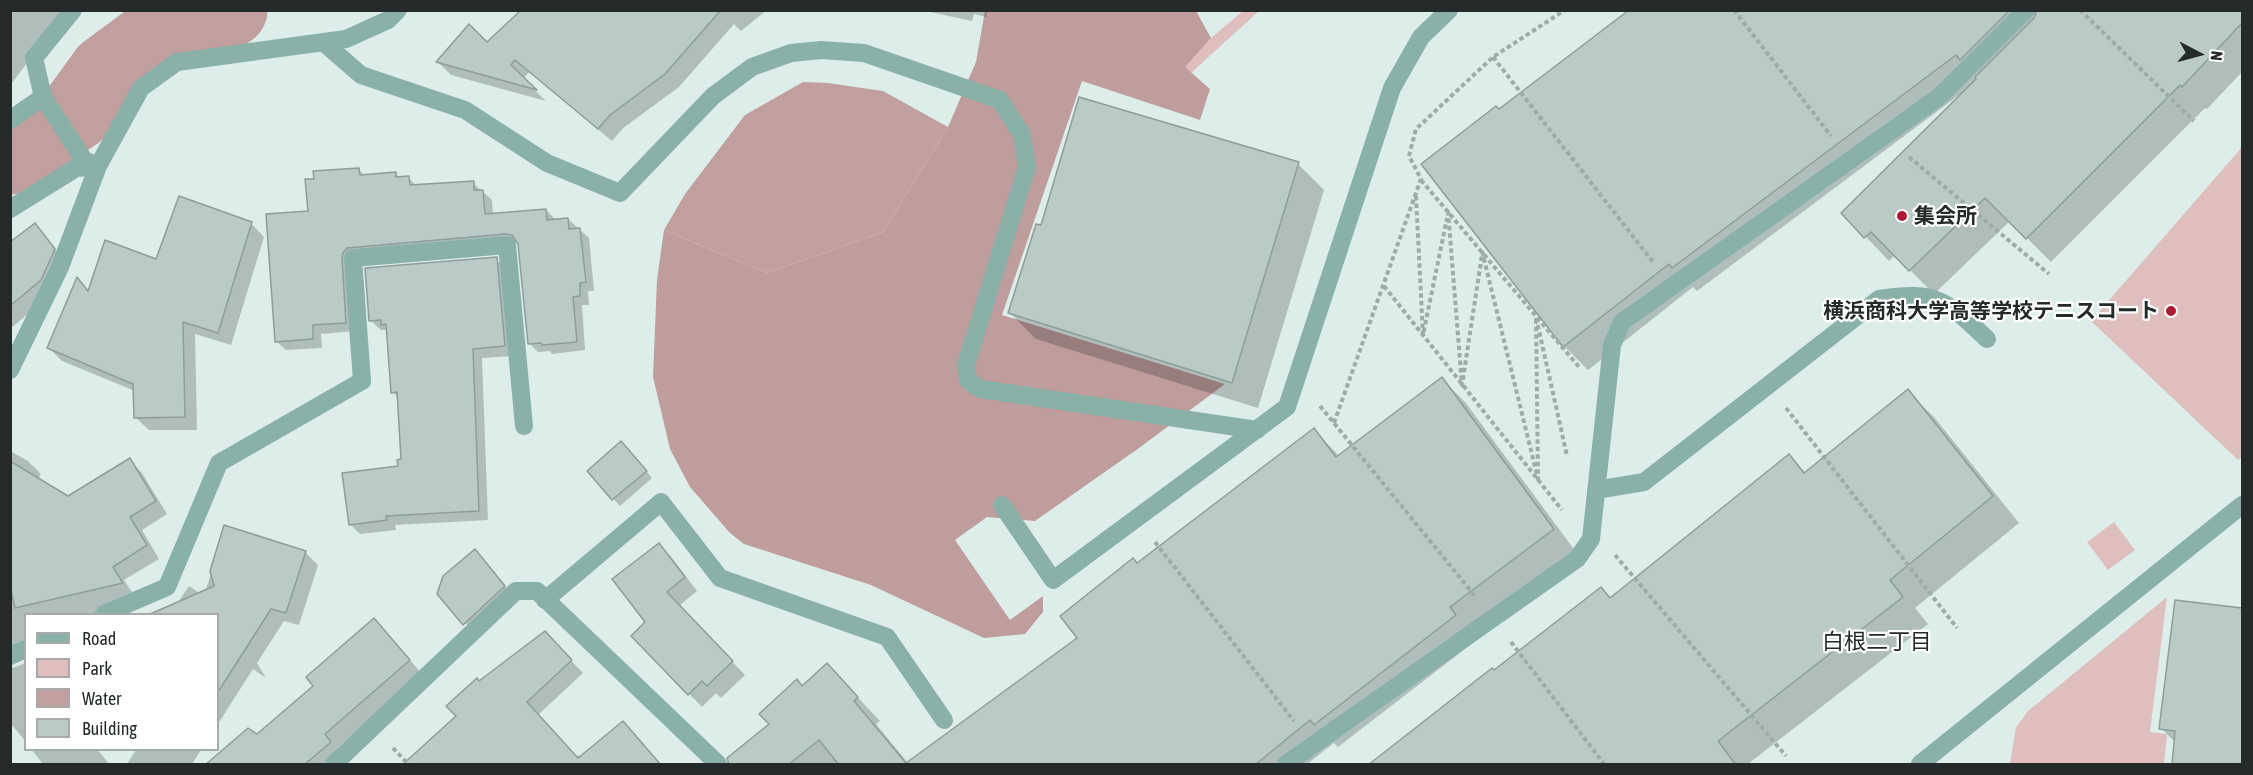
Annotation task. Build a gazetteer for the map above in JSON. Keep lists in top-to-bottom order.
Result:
{
  "districts": ["白根二丁目"],
  "places": ["集会所", "横浜商科大学高等学校テニスコート"],
  "legend": [
    "Road",
    "Park",
    "Water",
    "Building"
  ],
  "north": "right"
}
